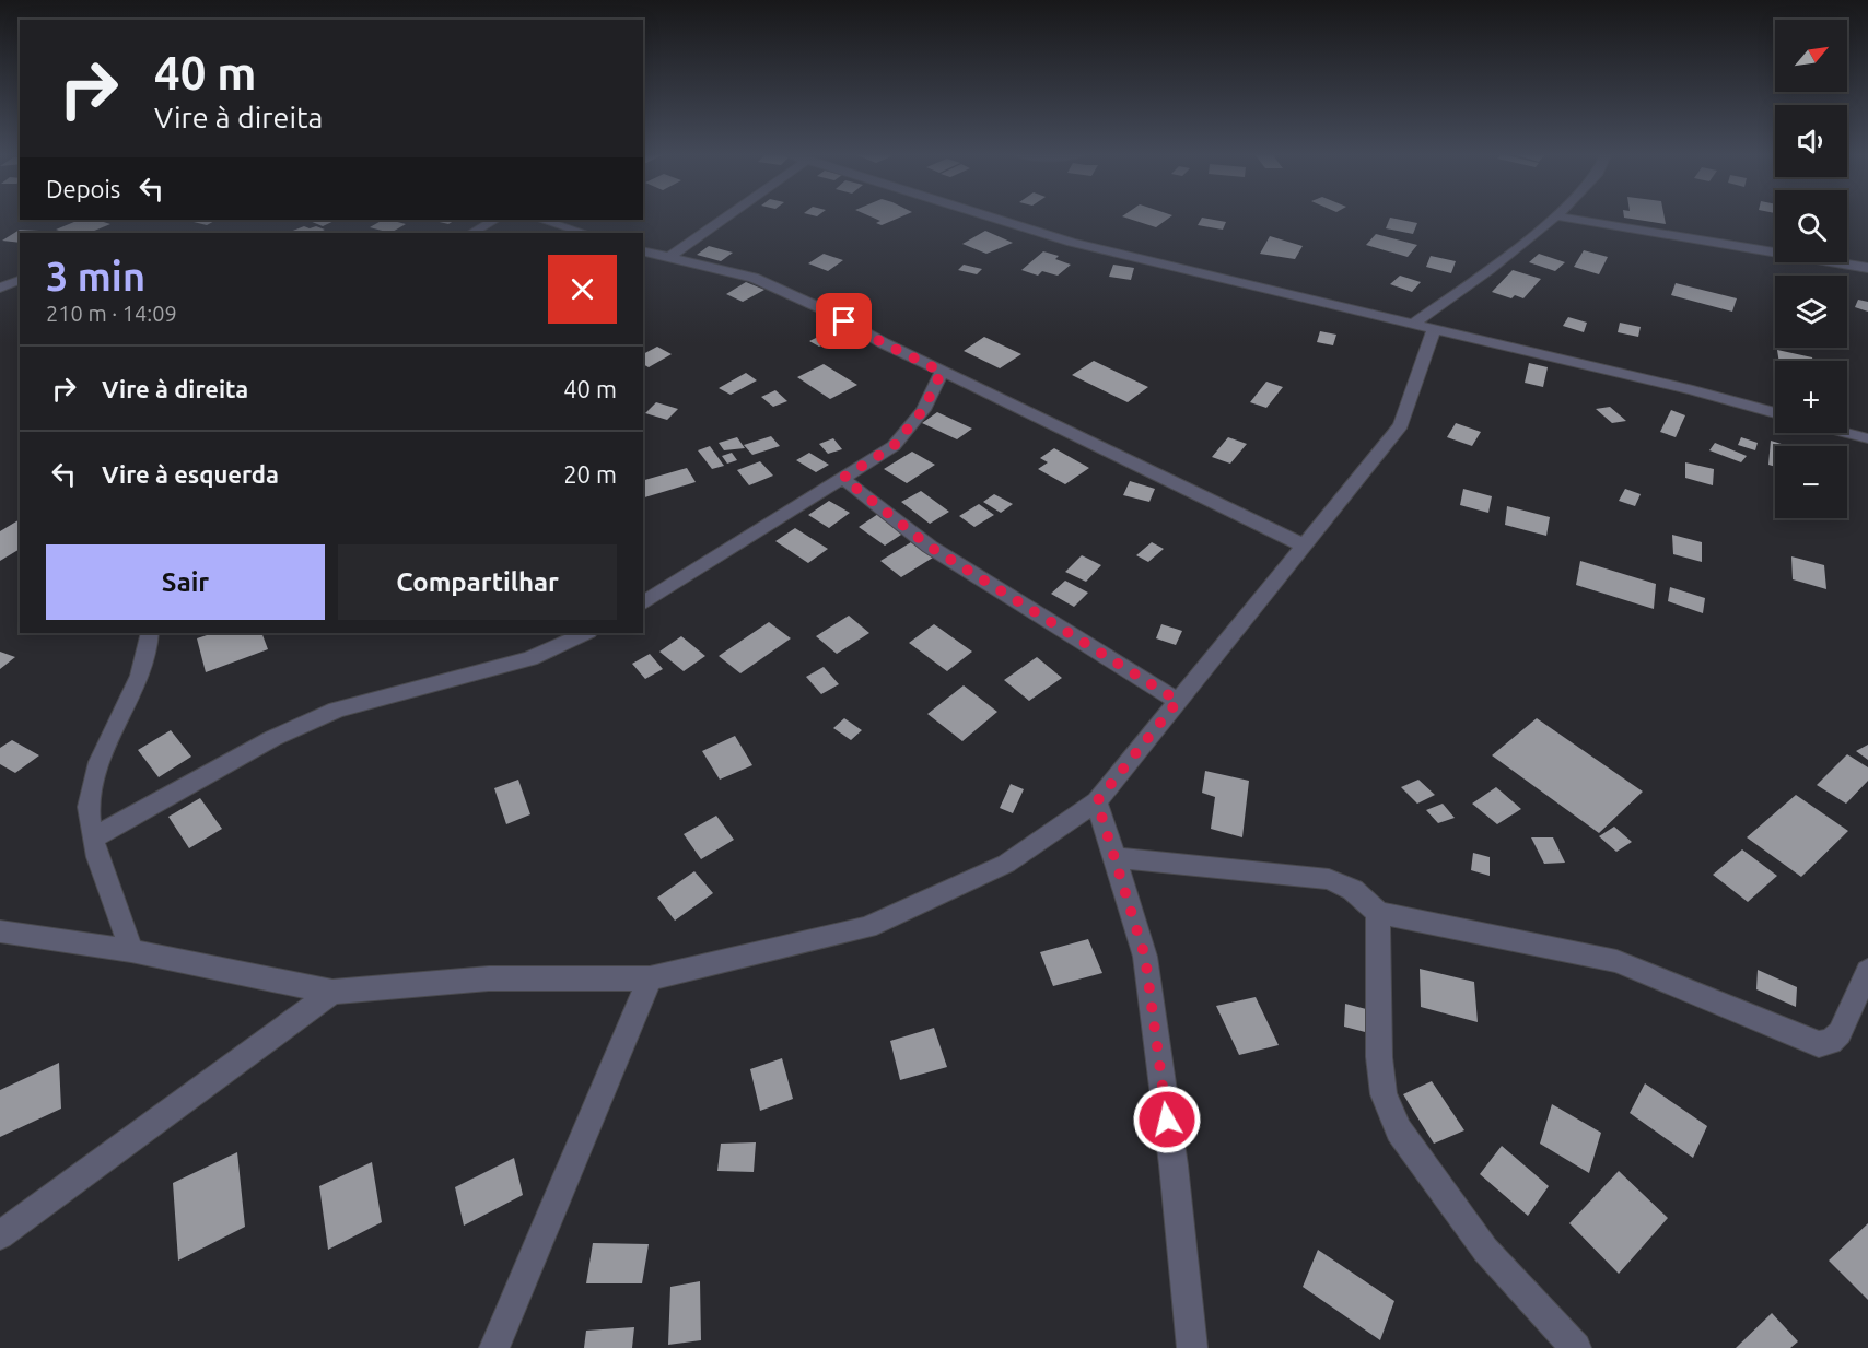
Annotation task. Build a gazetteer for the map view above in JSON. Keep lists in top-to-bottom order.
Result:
{
  "north": "top right",
  "page": {
    "map_buttons": ["+", "−"],
    "turn": ["40 m", "Vire à direita"],
    "then": "Depois",
    "heading": ["3 min", "210 m · 14:09"],
    "list": [
      {
        "name": "Vire à direita",
        "value": "40 m"
      },
      {
        "name": "Vire à esquerda",
        "value": "20 m"
      }
    ],
    "buttons": ["Sair", "Compartilhar"]
  }
}
